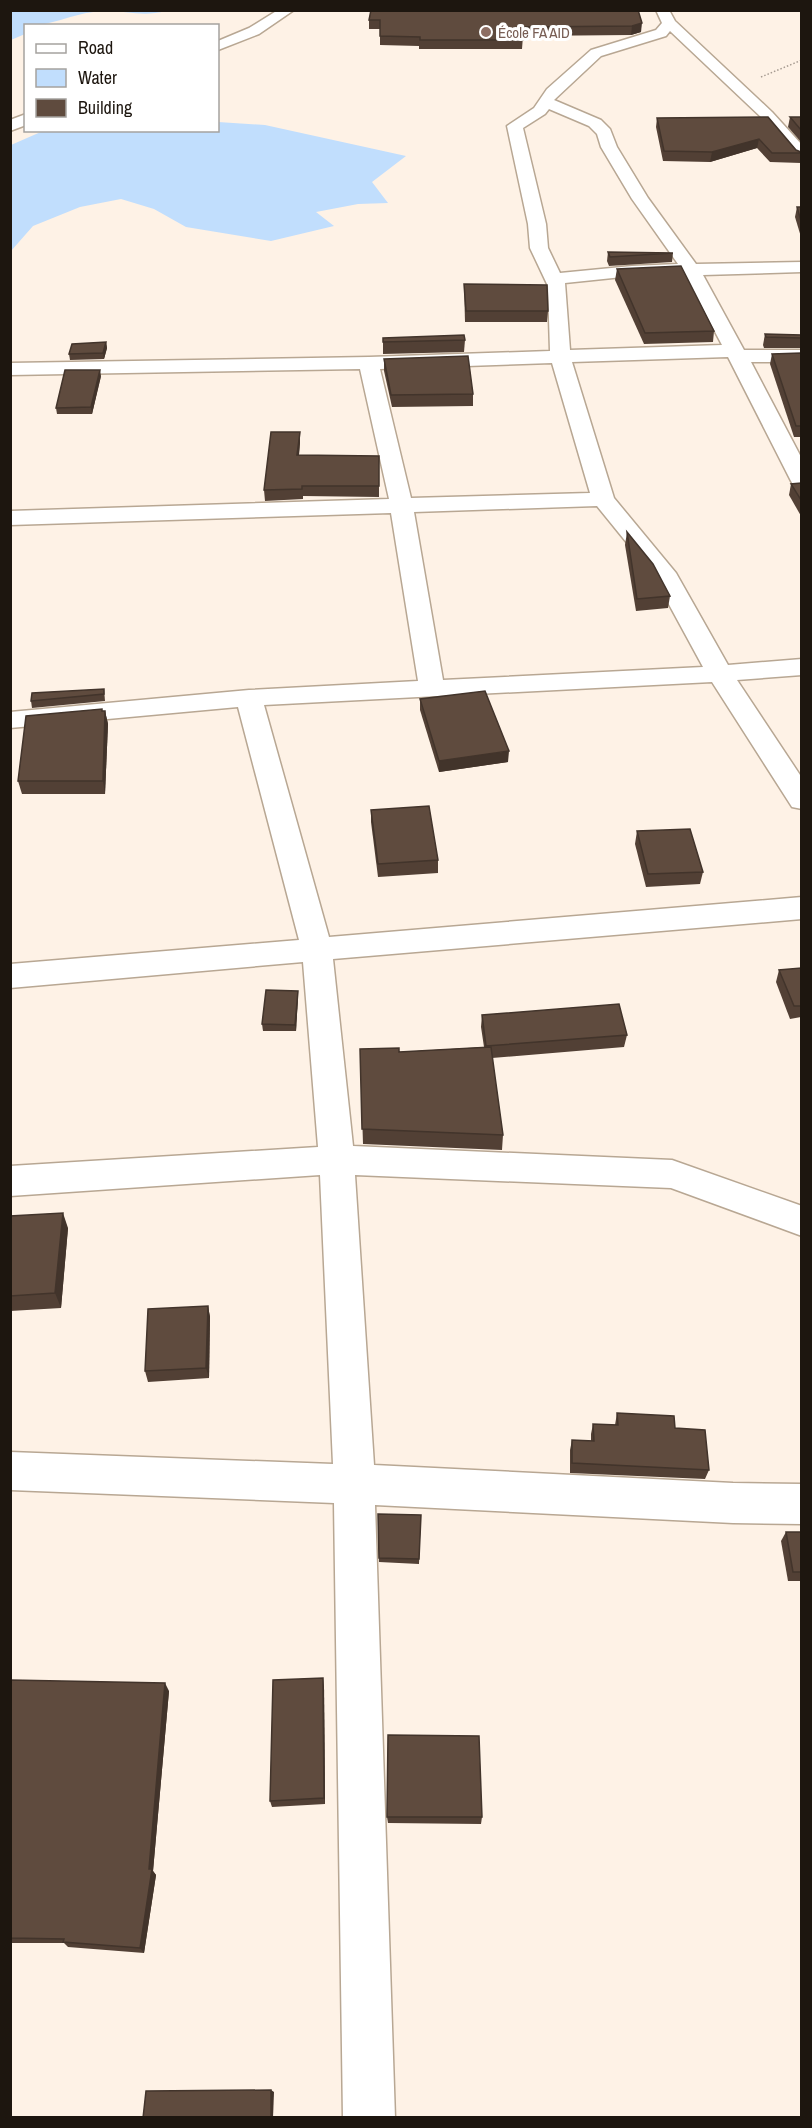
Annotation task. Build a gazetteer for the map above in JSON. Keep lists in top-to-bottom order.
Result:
{
  "places": ["École FA AID"],
  "legend": ["Road", "Water", "Building"]
}
